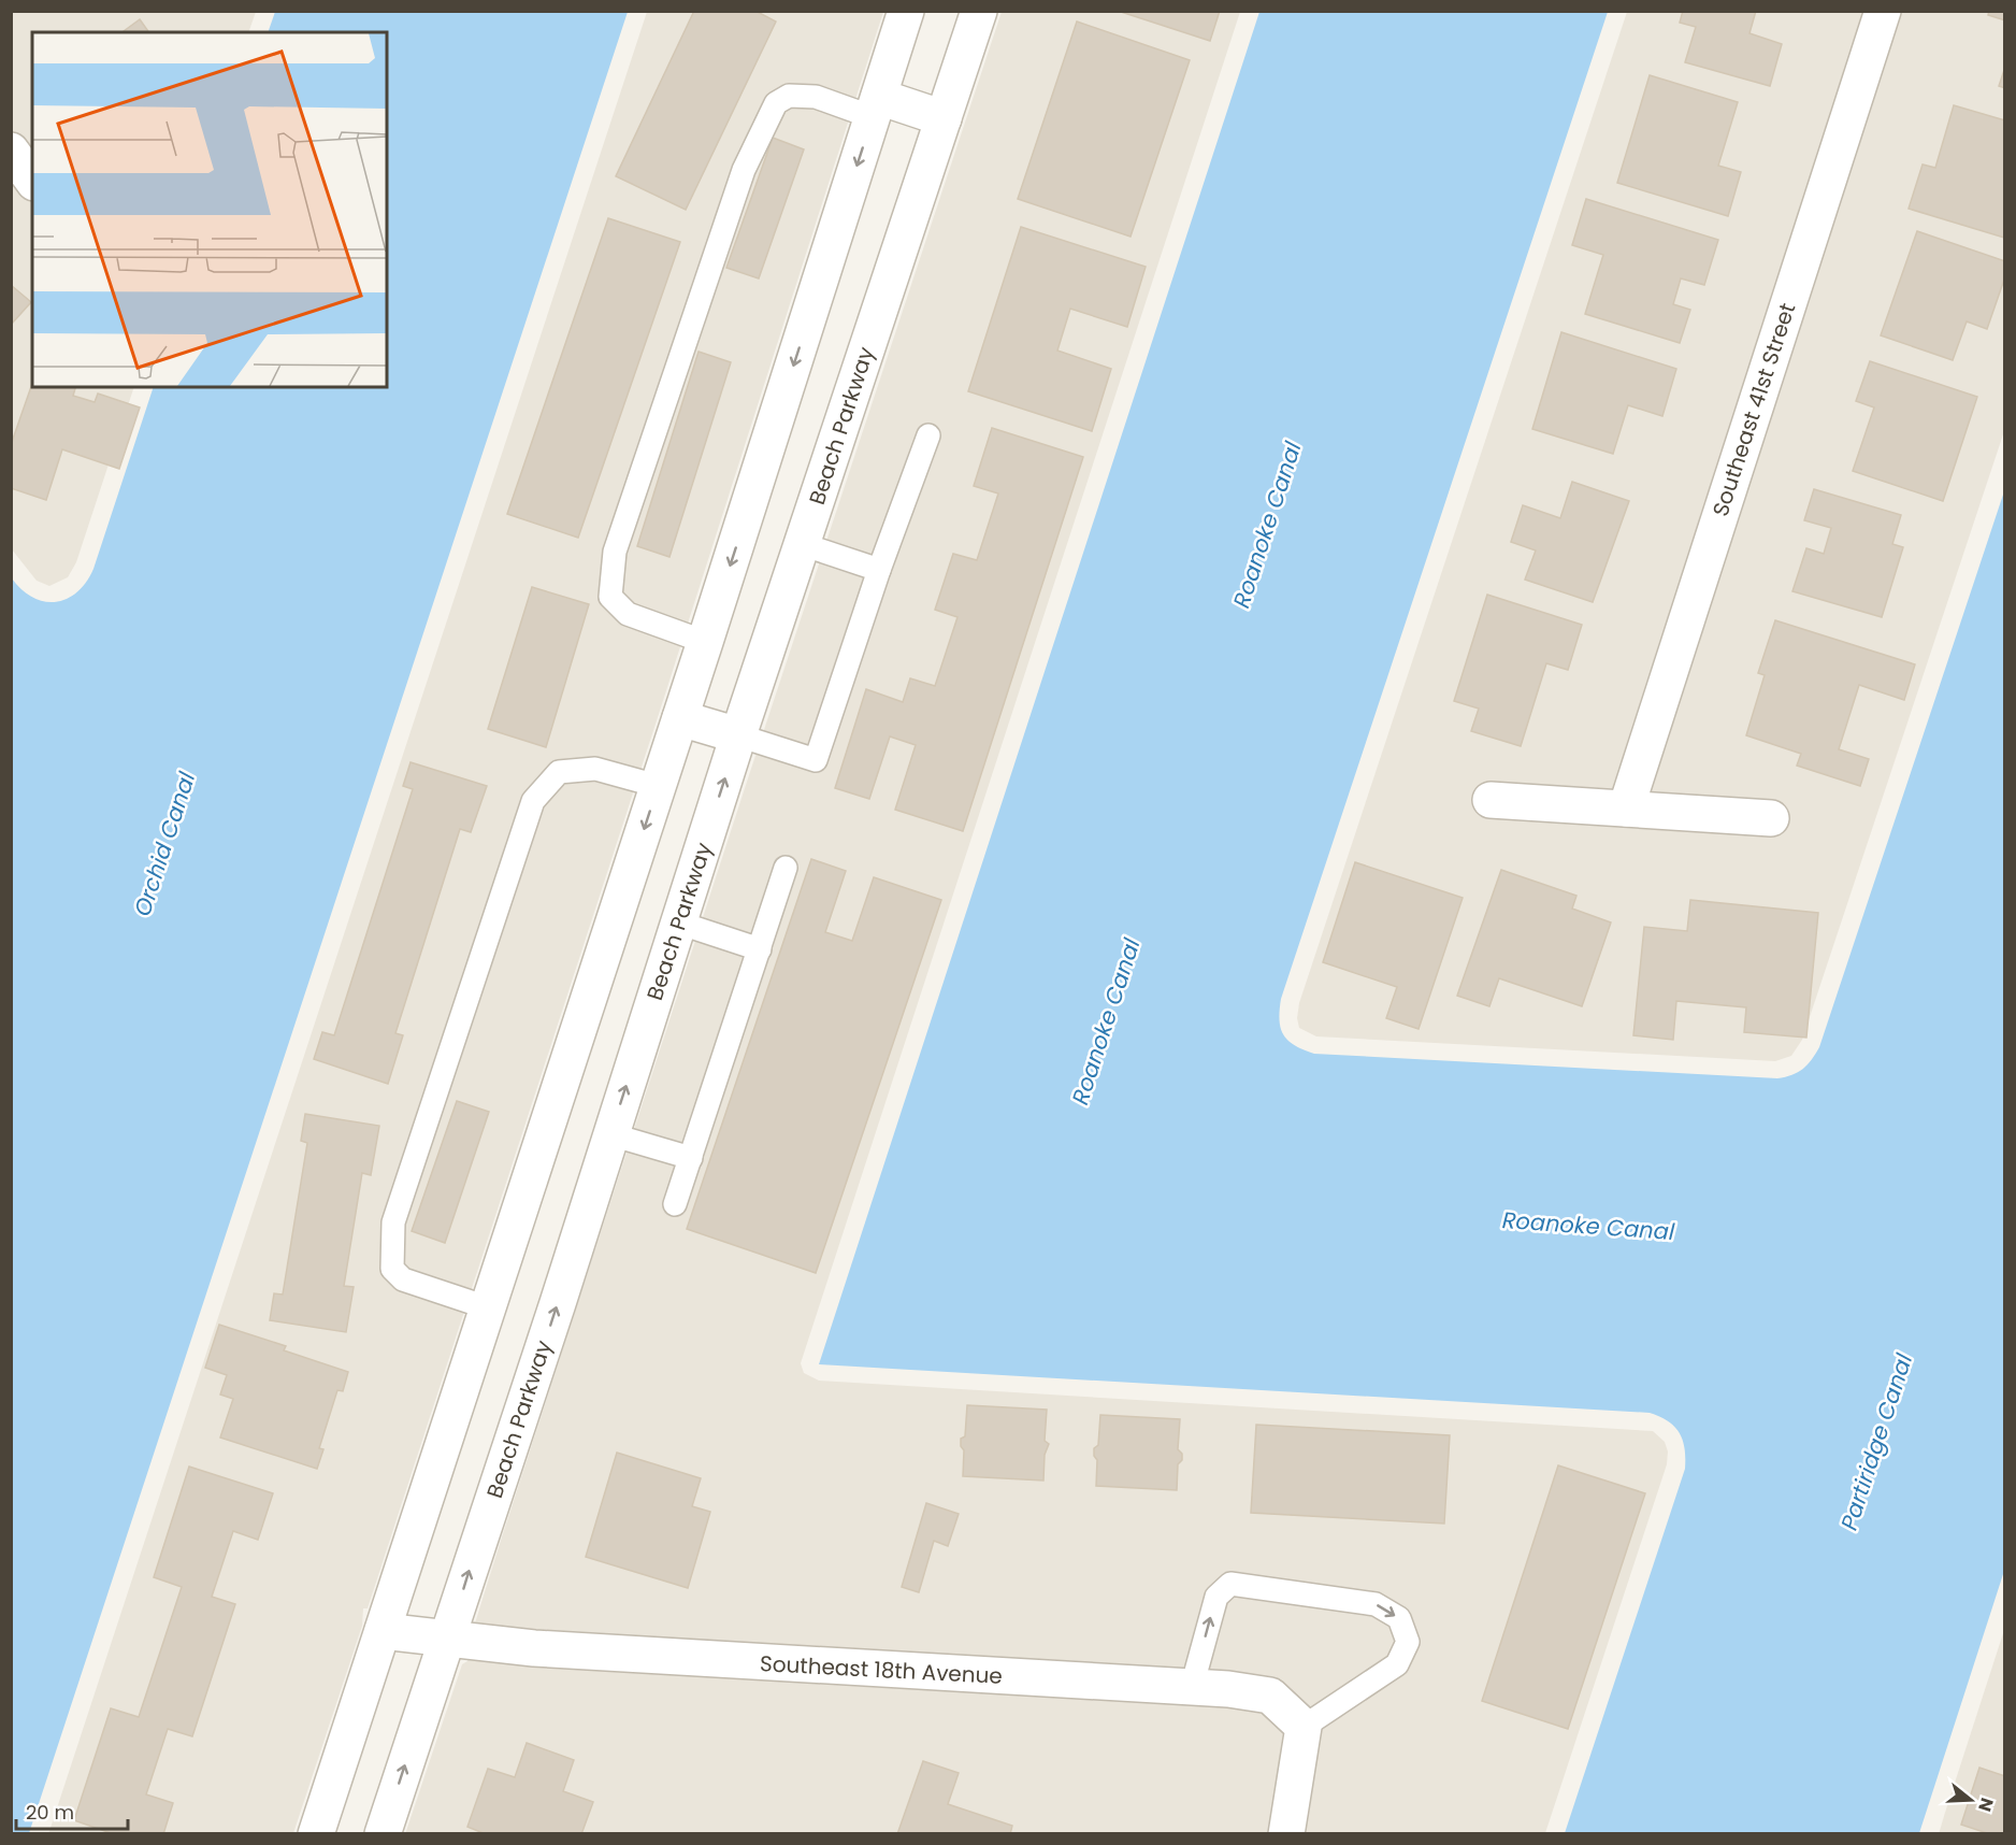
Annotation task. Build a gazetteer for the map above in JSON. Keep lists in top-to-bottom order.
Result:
{
  "streets": {
    "street": ["Southeast 41st Street", "Beach Parkway", "Southeast 18th Avenue"]
  },
  "crossings": [
    ["Beach Parkway", "Southeast 18th Avenue"]
  ],
  "water": ["Roanoke Canal", "Orchid Canal", "Partiridge Canal"],
  "scale_bar": "20 m",
  "north": "right"
}
